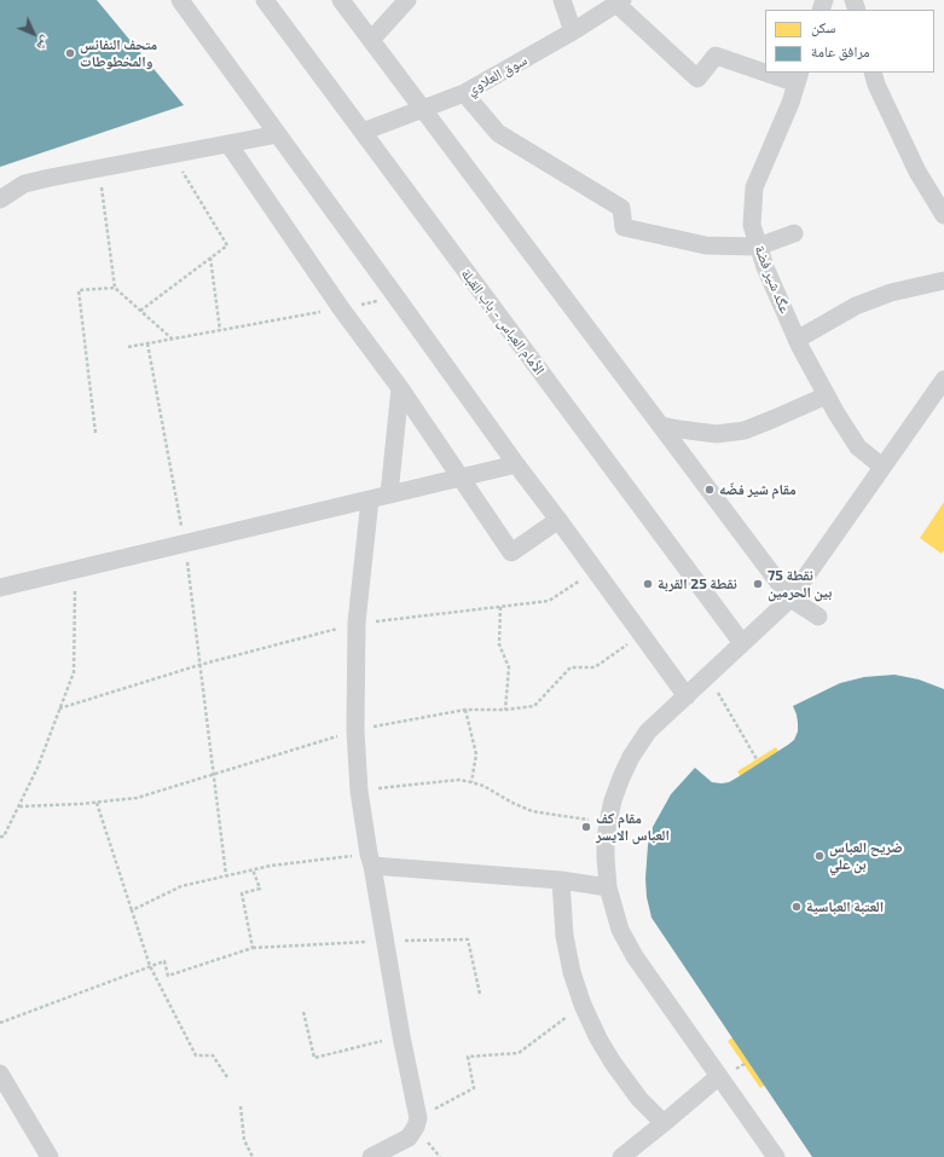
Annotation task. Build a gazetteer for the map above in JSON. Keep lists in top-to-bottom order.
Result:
{
  "streets": {
    "street": ["سوق العلاوي", "عگد شير فضة", "الأمام العباس - باب القبلة"]
  },
  "crossings": [
    ["سوق العلاوي", "الأمام العباس - باب القبلة"]
  ],
  "places": [
    "متحف النفائس والمخطوطات",
    "مقام شير فضّه",
    "نقطة 25 القربة",
    "نقطة 75 بين الحرمين",
    "مقام كف العباس الايسر",
    "ضريح العباس بن علي",
    "العتبة العباسية"
  ],
  "legend": ["سكن", "مرافق عامة"],
  "north": "bottom right"
}
